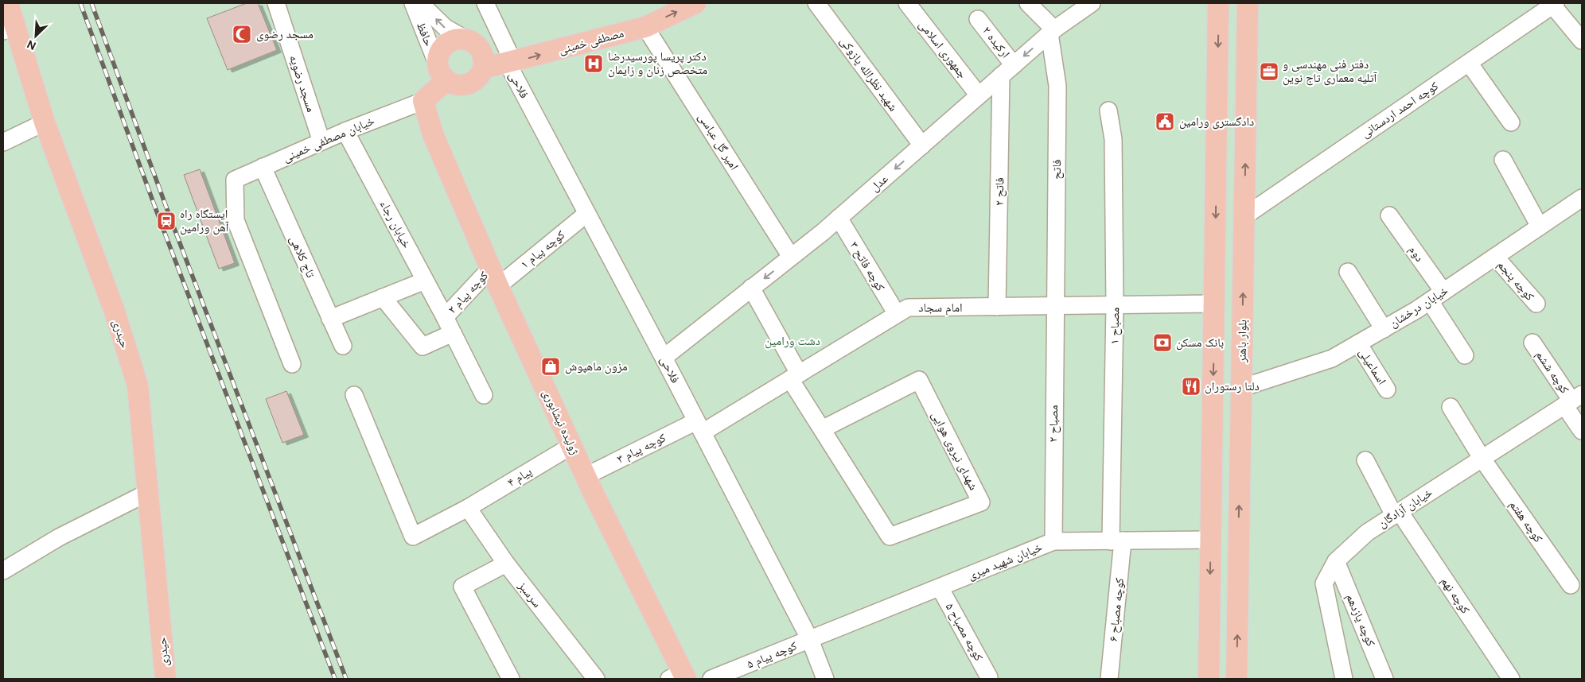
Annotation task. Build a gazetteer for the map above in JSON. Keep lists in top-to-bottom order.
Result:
{
  "streets": {
    "main road": [
      "مصطفی خمینی",
      "حیدری",
      "بلوار باهنر",
      "ژولیده نیشابوری"
    ],
    "street": [
      "حافظ",
      "ارکیده ۲",
      "جمهوری اسلامی",
      "شهید نظرالله پازوکی",
      "مسجد رضویه",
      "فلاحی",
      "کوچه احمد اردستانی",
      "خیابان مصطفی خمینی",
      "امیر گل عباسی",
      "فاتح",
      "عدل",
      "فاتح ۲",
      "خیابان رجاء",
      "کوچه پیام ۱",
      "دوم",
      "تاج کلاهی",
      "کوچه فاتح ۳",
      "کوچه پنجم",
      "کوچه پیام ۲",
      "خیابان درخشان",
      "امام سجاد",
      "مصباح ۱",
      "اسماعیلی",
      "کوچه ششم",
      "مصباح ۲",
      "کوچه پیام ۳",
      "شهدای نیروی هوایی",
      "پیام ۴",
      "خیابان آزادگان",
      "کوچه هفتم",
      "خیابان شهید میری",
      "سرسبز",
      "کوچه نهم",
      "کوچه مصباح ۶",
      "کوچه یازدهم",
      "کوچه مصباح ۵",
      "کوچه پیام ۵"
    ]
  },
  "crossings": [
    ["حافظ", "مصطفی خمینی"],
    ["مصطفی خمینی", "فلاحی"],
    ["مصطفی خمینی", "امیر گل عباسی"],
    ["ارکیده ۲", "عدل"],
    ["ارکیده ۲", "فاتح ۲"],
    ["جمهوری اسلامی", "عدل"],
    ["شهید نظرالله پازوکی", "عدل"],
    ["مسجد رضویه", "خیابان مصطفی خمینی"],
    ["فلاحی", "عدل"],
    ["فلاحی", "کوچه پیام ۱"],
    ["فلاحی", "امام سجاد"],
    ["فلاحی", "کوچه پیام ۳"],
    ["فلاحی", "خیابان شهید میری"],
    ["فلاحی", "کوچه پیام ۵"],
    ["کوچه احمد اردستانی", "بلوار باهنر"],
    ["خیابان مصطفی خمینی", "خیابان رجاء"],
    ["خیابان مصطفی خمینی", "تاج کلاهی"],
    ["خیابان مصطفی خمینی", "ژولیده نیشابوری"],
    ["امیر گل عباسی", "عدل"],
    ["فاتح", "عدل"],
    ["فاتح", "امام سجاد"],
    ["فاتح", "مصباح ۲"],
    ["عدل", "فاتح ۲"],
    ["عدل", "کوچه فاتح ۳"],
    ["عدل", "شهدای نیروی هوایی"],
    ["فاتح ۲", "امام سجاد"],
    ["خیابان رجاء", "کوچه پیام ۲"],
    ["کوچه پیام ۱", "کوچه پیام ۲"],
    ["کوچه پیام ۱", "ژولیده نیشابوری"],
    ["دوم", "خیابان درخشان"],
    ["کوچه فاتح ۳", "امام سجاد"],
    ["کوچه پنجم", "خیابان درخشان"],
    ["کوچه پیام ۲", "ژولیده نیشابوری"],
    ["خیابان درخشان", "بلوار باهنر"],
    ["خیابان درخشان", "اسماعیلی"],
    ["امام سجاد", "مصباح ۱"],
    ["امام سجاد", "مصباح ۲"],
    ["امام سجاد", "کوچه پیام ۳"],
    ["امام سجاد", "شهدای نیروی هوایی"],
    ["مصباح ۱", "خیابان شهید میری"],
    ["مصباح ۱", "کوچه مصباح ۶"],
    ["کوچه ششم", "خیابان آزادگان"],
    ["ژولیده نیشابوری", "کوچه پیام ۳"],
    ["ژولیده نیشابوری", "پیام ۴"],
    ["مصباح ۲", "خیابان شهید میری"],
    ["پیام ۴", "سرسبز"],
    ["خیابان آزادگان", "کوچه هفتم"],
    ["خیابان آزادگان", "کوچه نهم"],
    ["خیابان آزادگان", "کوچه یازدهم"],
    ["خیابان شهید میری", "کوچه مصباح ۶"],
    ["خیابان شهید میری", "کوچه مصباح ۵"],
    ["خیابان شهید میری", "کوچه پیام ۵"]
  ],
  "one_way": ["مصطفی خمینی", "عدل"],
  "parks": ["دشت ورامین"],
  "places": {
    "mosque": ["مسجد رضوی"],
    "hospital": ["دکتر پریسا پورسیدرضا متخصص زنان و زایمان"],
    "office": ["دفتر فنی مهندسی و آتلیه معماری تاج نوین"],
    "public building": ["دادگستری ورامین"],
    "station": ["ایستگاه راه آهن ورامین"],
    "bank": ["بانک مسکن"],
    "shop": ["مزون ماهپوش"],
    "restaurant": ["دلتا رستوران"]
  },
  "north": "bottom left"
}
